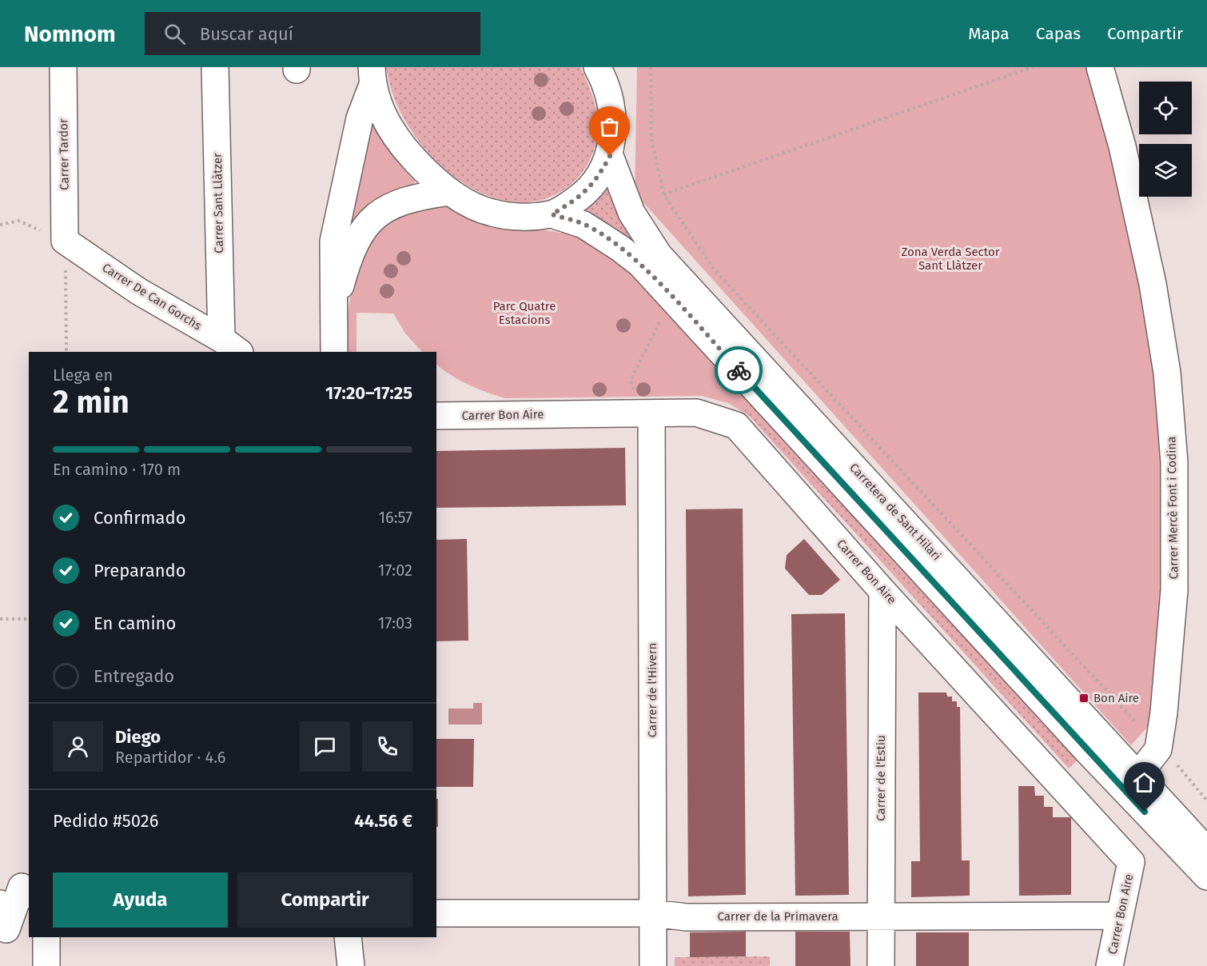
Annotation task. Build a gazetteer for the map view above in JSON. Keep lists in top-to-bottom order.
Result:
{
  "streets": {
    "street": [
      "Carrer Tardor",
      "Carrer Sant Llàtzer",
      "Carrer De Can Gorchs",
      "Carrer Bon Aire",
      "Carrer Mercè Font i Codina",
      "Carretera de Sant Hilari",
      "Carrer de l'Hivern",
      "Carrer de l'Estiu",
      "Carrer de la Primavera"
    ]
  },
  "crossings": [
    ["Carrer Tardor", "Carrer De Can Gorchs"],
    ["Carrer Sant Llàtzer", "Carrer De Can Gorchs"],
    ["Carrer Bon Aire", "Carrer de l'Hivern"],
    ["Carrer Bon Aire", "Carrer de l'Estiu"],
    ["Carrer Bon Aire", "Carrer de la Primavera"],
    ["Carrer Mercè Font i Codina", "Carretera de Sant Hilari"],
    ["Carrer de l'Hivern", "Carrer de la Primavera"],
    ["Carrer de l'Estiu", "Carrer de la Primavera"]
  ],
  "parks": ["Zona Verda Sector Sant Llàtzer", "Parc Quatre Estacions"],
  "places": {
    "transit": ["Bon Aire"]
  },
  "page": {
    "header": "Nomnom",
    "search": "Buscar aquí",
    "nav": ["Mapa", "Capas", "Compartir"],
    "heading": ["2 min", "Llega en", "17:20–17:25"],
    "panel": [
      "Diego",
      "Repartidor · 4.6",
      "Pedido #5026",
      "44.56 €"
    ],
    "bar": "En camino · 170 m",
    "list": [
      ["Confirmado", "16:57"],
      ["Preparando", "17:02"],
      ["En camino", "17:03"],
      "Entregado"
    ],
    "buttons": ["Ayuda", "Compartir"]
  }
}
